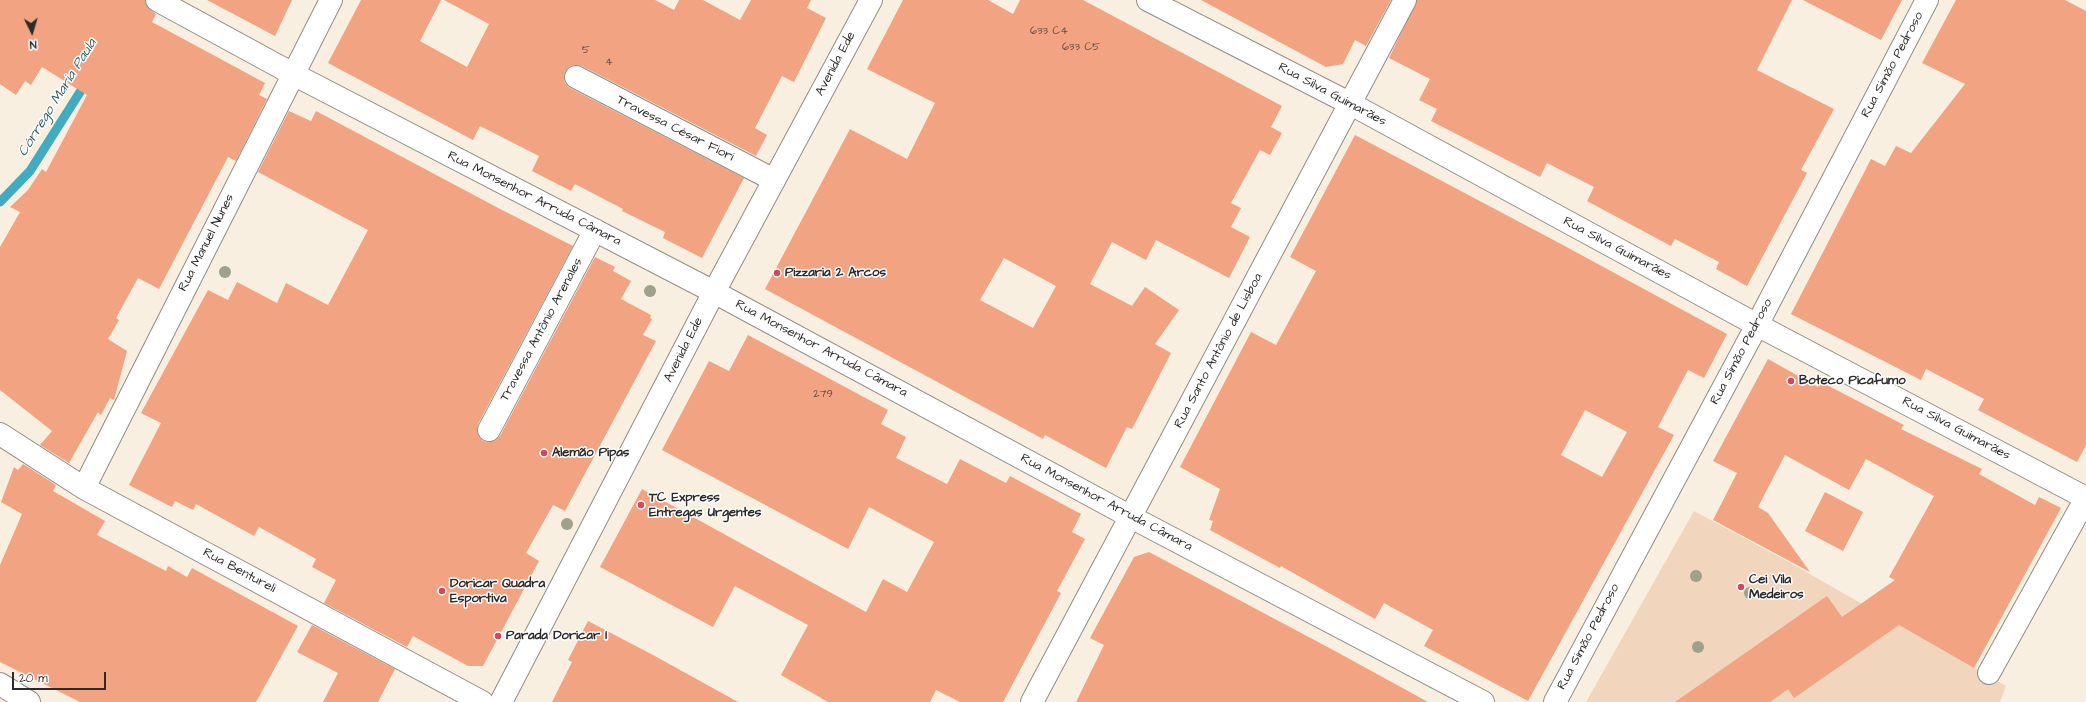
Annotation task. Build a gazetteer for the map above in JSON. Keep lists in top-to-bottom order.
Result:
{
  "streets": {
    "street": [
      "Avenida Ede",
      "Rua Simão Pedroso",
      "Rua Silva Guimarães",
      "Travessa César Fiori",
      "Rua Monsenhor Arruda Câmara",
      "Rua Manuel Nunes",
      "Travessa Antônio Arenales",
      "Rua Santo Antônio de Lisboa",
      "Rua Bentureli"
    ]
  },
  "crossings": [
    ["Avenida Ede", "Travessa César Fiori"],
    ["Avenida Ede", "Rua Monsenhor Arruda Câmara"],
    ["Rua Simão Pedroso", "Rua Silva Guimarães"],
    ["Rua Silva Guimarães", "Rua Santo Antônio de Lisboa"],
    ["Rua Monsenhor Arruda Câmara", "Rua Manuel Nunes"],
    ["Rua Monsenhor Arruda Câmara", "Travessa Antônio Arenales"],
    ["Rua Monsenhor Arruda Câmara", "Rua Santo Antônio de Lisboa"],
    ["Rua Manuel Nunes", "Rua Bentureli"]
  ],
  "water": ["Córrego Maria Paula"],
  "places": [
    "Pizzaria 2 Arcos",
    "Boteco Picafumo",
    "Alemão Pipas",
    "TC Express Entregas Urgentes",
    "Cei Vila Medeiros",
    "Doricar Quadra Esportiva",
    "Parada Doricar I"
  ],
  "house_numbers": [
    "633 C4",
    "633 C5",
    "5",
    "4",
    "279"
  ],
  "scale_bar": "20 m",
  "north": "bottom"
}
